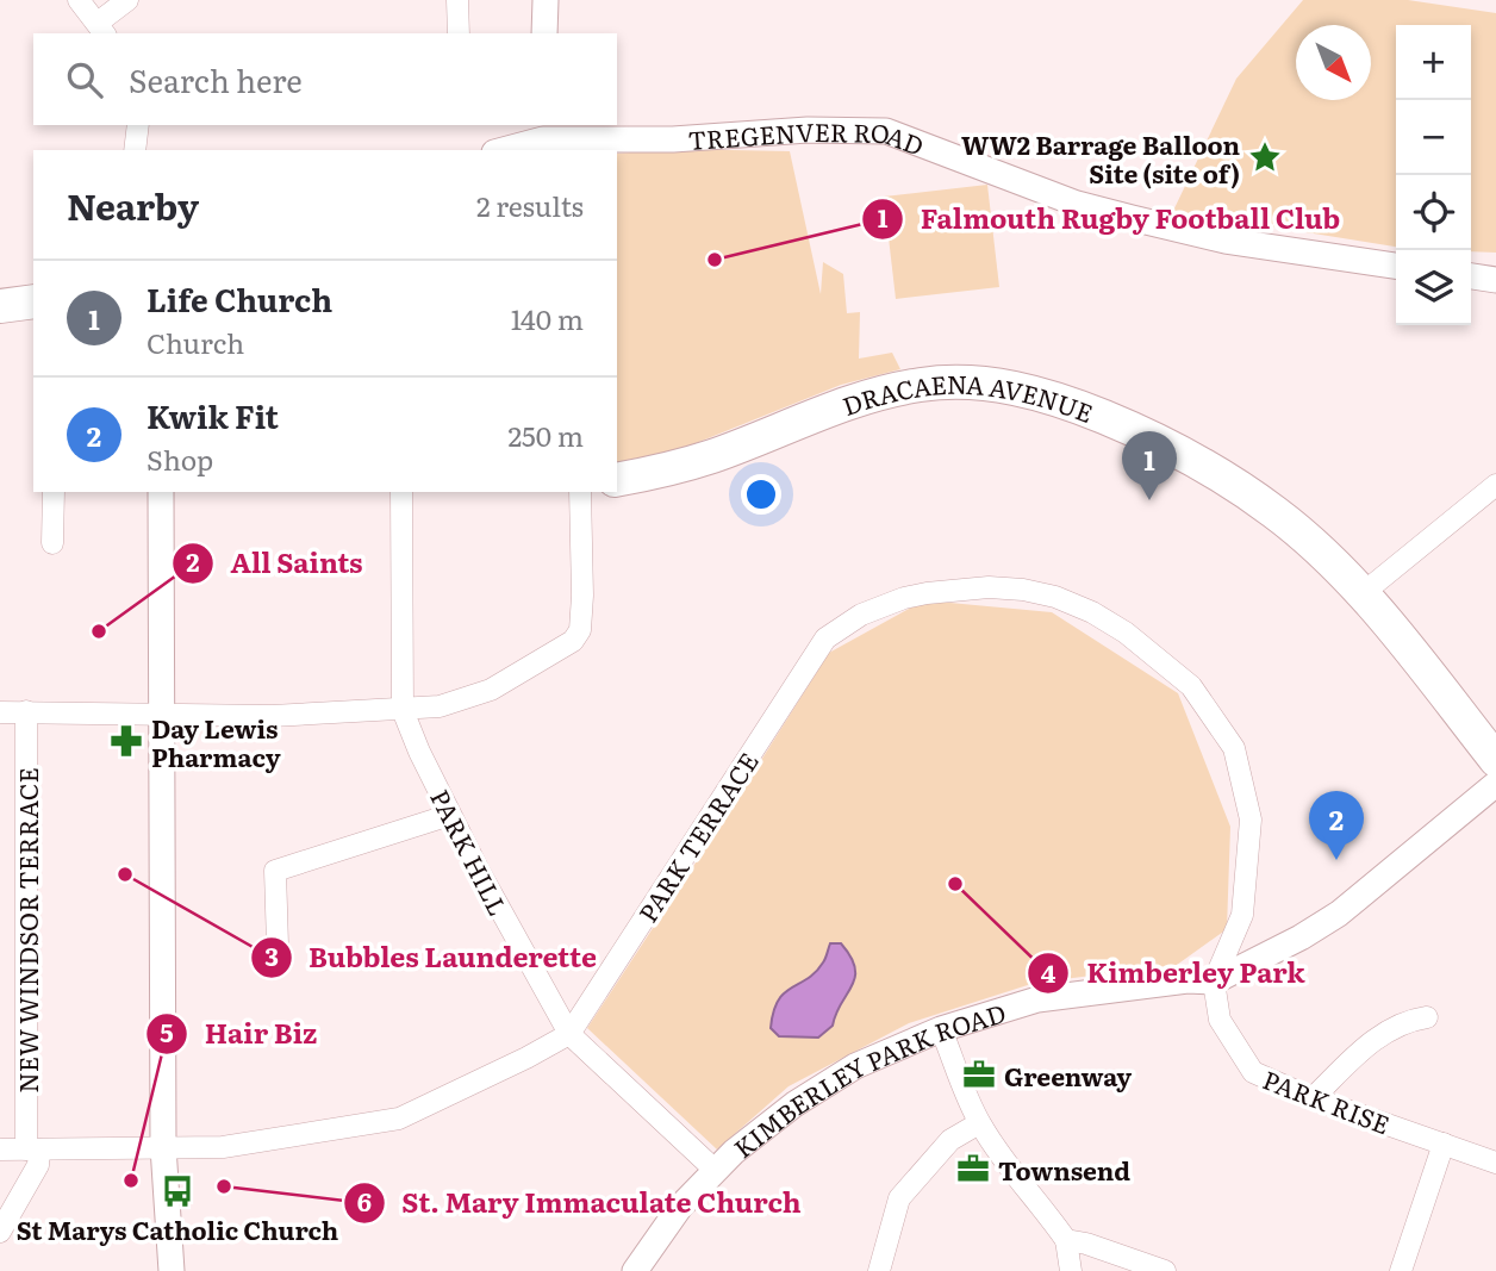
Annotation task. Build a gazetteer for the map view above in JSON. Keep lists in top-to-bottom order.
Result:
{
  "streets": {
    "main road": ["DRACAENA AVENUE"],
    "street": [
      "TREGENVER ROAD",
      "PARK TERRACE",
      "PARK HILL",
      "NEW WINDSOR TERRACE",
      "KIMBERLEY PARK ROAD",
      "PARK RISE"
    ]
  },
  "crossings": [
    ["PARK TERRACE", "PARK HILL"],
    ["PARK TERRACE", "KIMBERLEY PARK ROAD"],
    ["PARK TERRACE", "PARK RISE"],
    ["PARK HILL", "KIMBERLEY PARK ROAD"],
    ["KIMBERLEY PARK ROAD", "PARK RISE"]
  ],
  "places": {
    "place": ["WW2 Barrage Balloon Site (site of)"],
    "other": [
      "Falmouth Rugby Football Club",
      "All Saints",
      "Bubbles Launderette",
      "Kimberley Park",
      "Hair Biz",
      "St. Mary Immaculate Church"
    ],
    "pharmacy": ["Day Lewis Pharmacy"],
    "office": ["Greenway", "Townsend"],
    "bus stop": ["St Marys Catholic Church"]
  },
  "north": "bottom right",
  "page": {
    "map_buttons": ["+", "−"],
    "search": "Search here",
    "heading": ["Nearby", "2 results"],
    "list": [
      {
        "mark": "1",
        "name": "Life Church",
        "note": "Church",
        "value": "140 m"
      },
      {
        "mark": "2",
        "name": "Kwik Fit",
        "note": "Shop",
        "value": "250 m"
      }
    ],
    "pins": ["1", "2"]
  }
}
